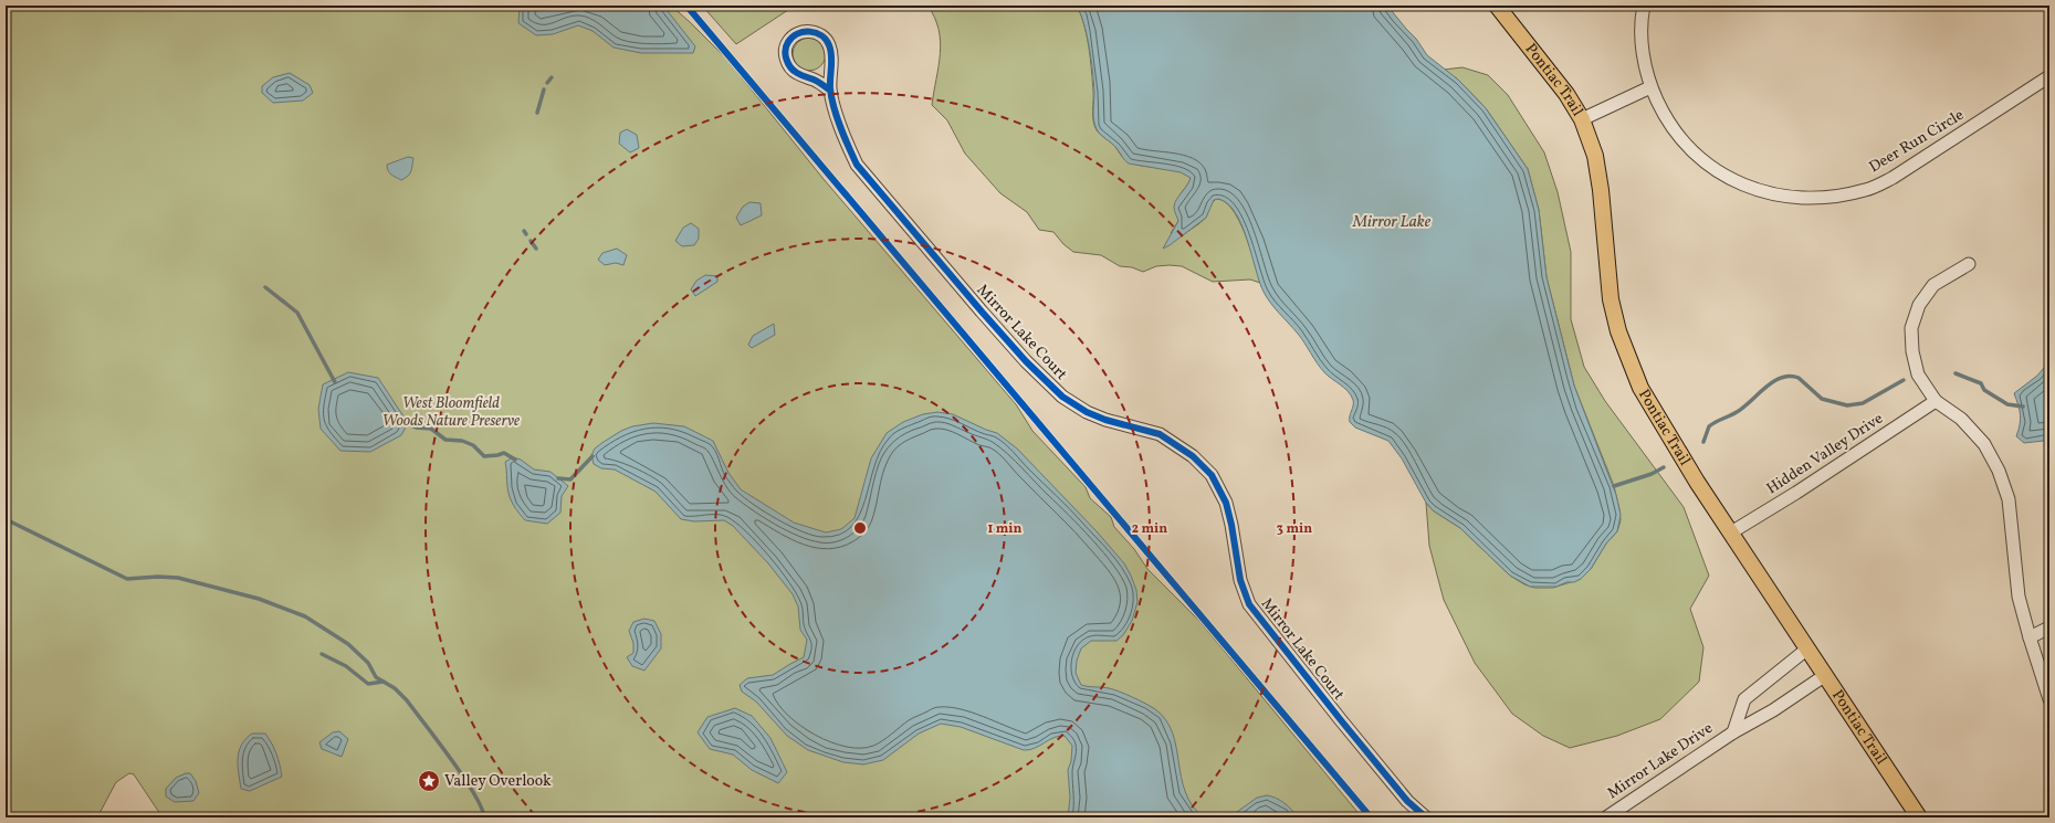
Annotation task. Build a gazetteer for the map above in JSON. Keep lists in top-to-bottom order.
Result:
{
  "streets": {
    "main road": ["Pontiac Trail"],
    "street": [
      "Deer Run Circle",
      "Mirror Lake Court",
      "Hidden Valley Drive",
      "Mirror Lake Drive"
    ]
  },
  "crossings": [
    ["Pontiac Trail", "Hidden Valley Drive"],
    ["Pontiac Trail", "Mirror Lake Drive"]
  ],
  "water": ["Mirror Lake"],
  "parks": ["West Bloomfield Woods Nature Preserve"],
  "places": {
    "place": ["Valley Overlook"]
  },
  "rings": ["1 min", "2 min", "3 min"]
}
